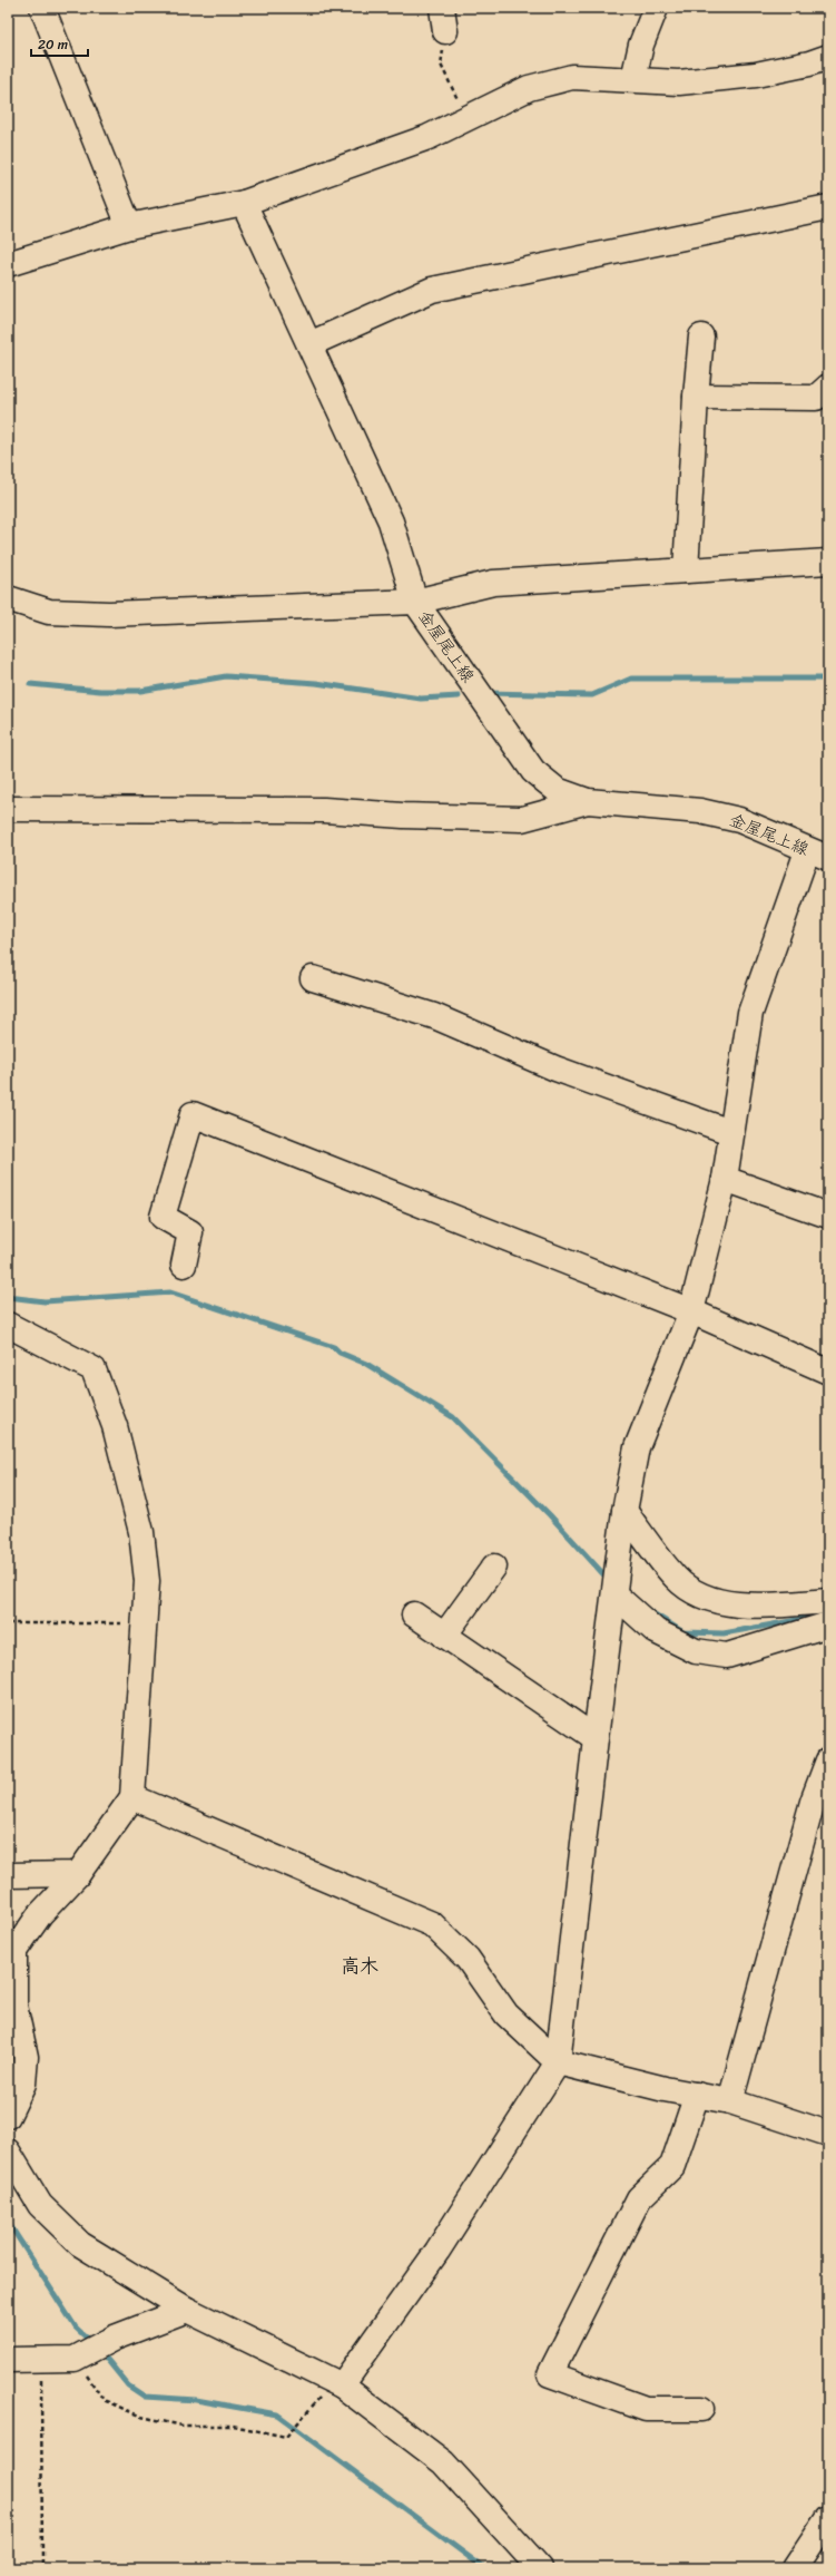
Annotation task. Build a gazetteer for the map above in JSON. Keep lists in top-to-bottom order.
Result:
{
  "streets": {
    "street": ["金屋尾上線"]
  },
  "districts": ["高木"],
  "scale_bar": "20 m"
}
